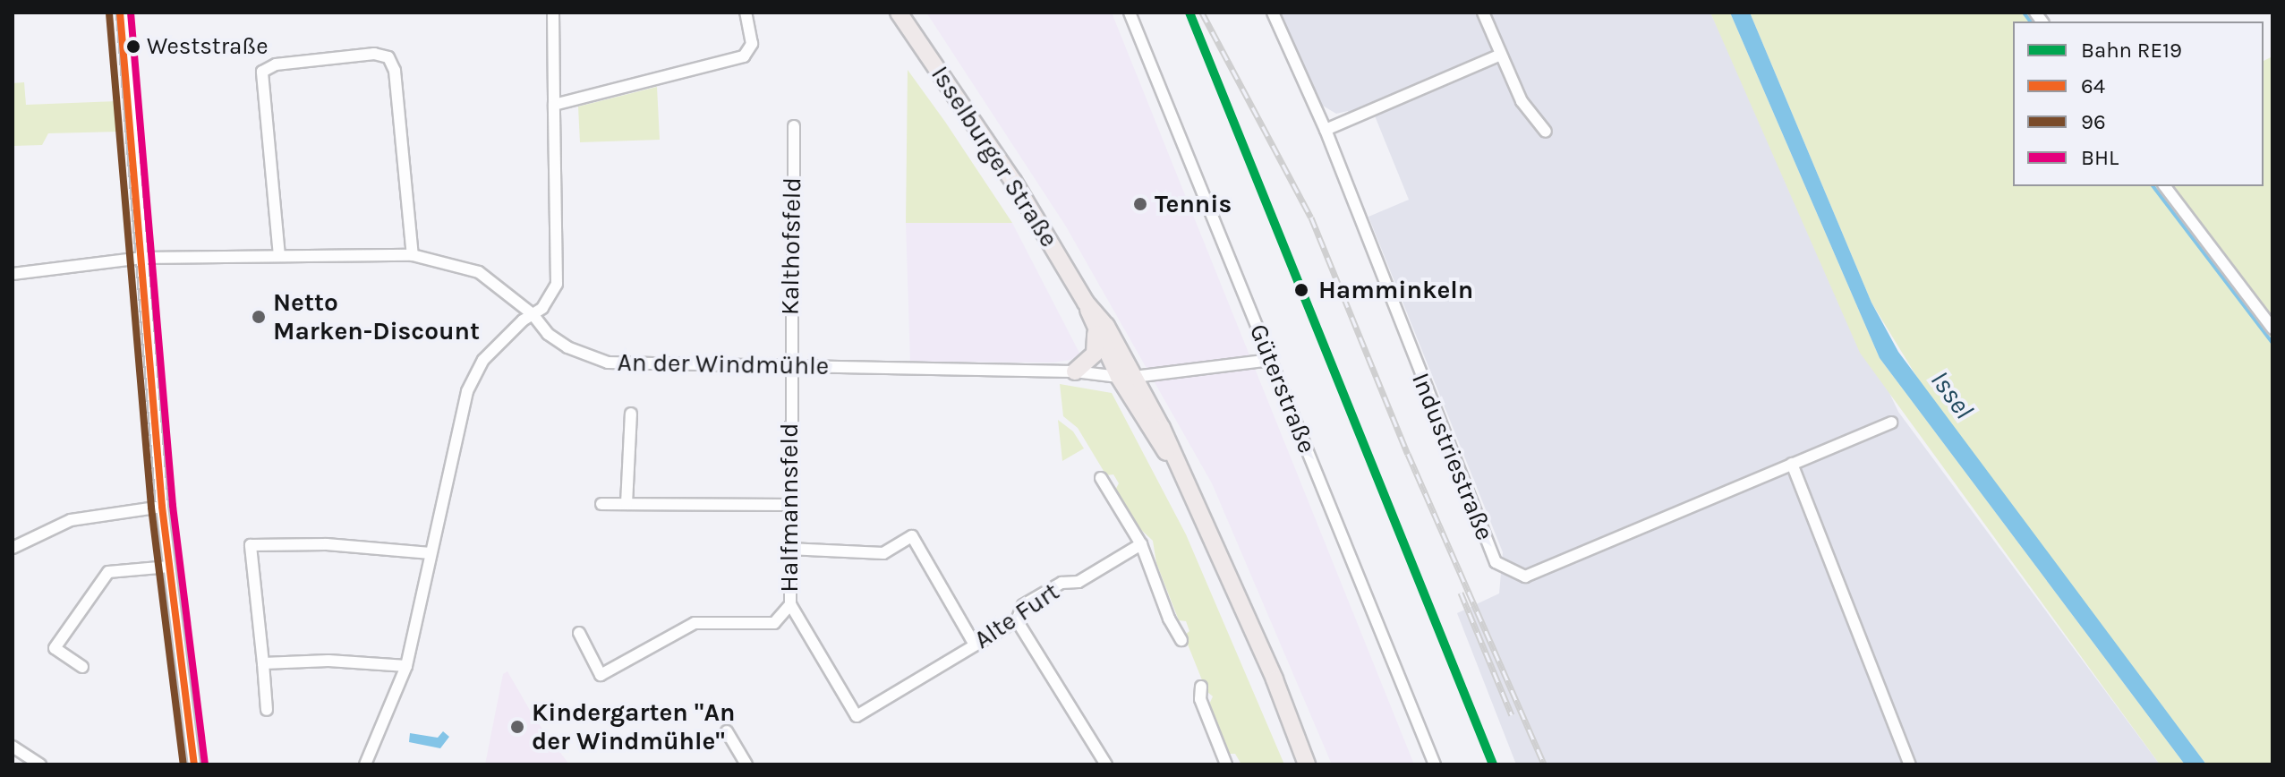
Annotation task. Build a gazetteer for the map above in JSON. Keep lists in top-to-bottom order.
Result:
{
  "streets": {
    "main road": ["Isselburger Straße"],
    "street": [
      "Kalthofsfeld",
      "An der Windmühle",
      "Güterstraße",
      "Industriestraße",
      "Halfmannsfeld",
      "Alte Furt"
    ]
  },
  "crossings": [
    ["Isselburger Straße", "An der Windmühle"],
    ["Kalthofsfeld", "An der Windmühle"],
    ["Kalthofsfeld", "Halfmannsfeld"],
    ["An der Windmühle", "Güterstraße"],
    ["An der Windmühle", "Halfmannsfeld"],
    ["Halfmannsfeld", "Alte Furt"]
  ],
  "water": ["Issel"],
  "places": [
    "Weststraße",
    "Tennis",
    "Hamminkeln",
    "Netto Marken-Discount",
    "Kindergarten \"An der Windmühle\""
  ],
  "lines": [
    "rail line RE19",
    "transit line 64",
    "transit line BHL",
    "transit line 96"
  ],
  "legend": [
    "Bahn RE19",
    "64",
    "96",
    "BHL"
  ]
}
